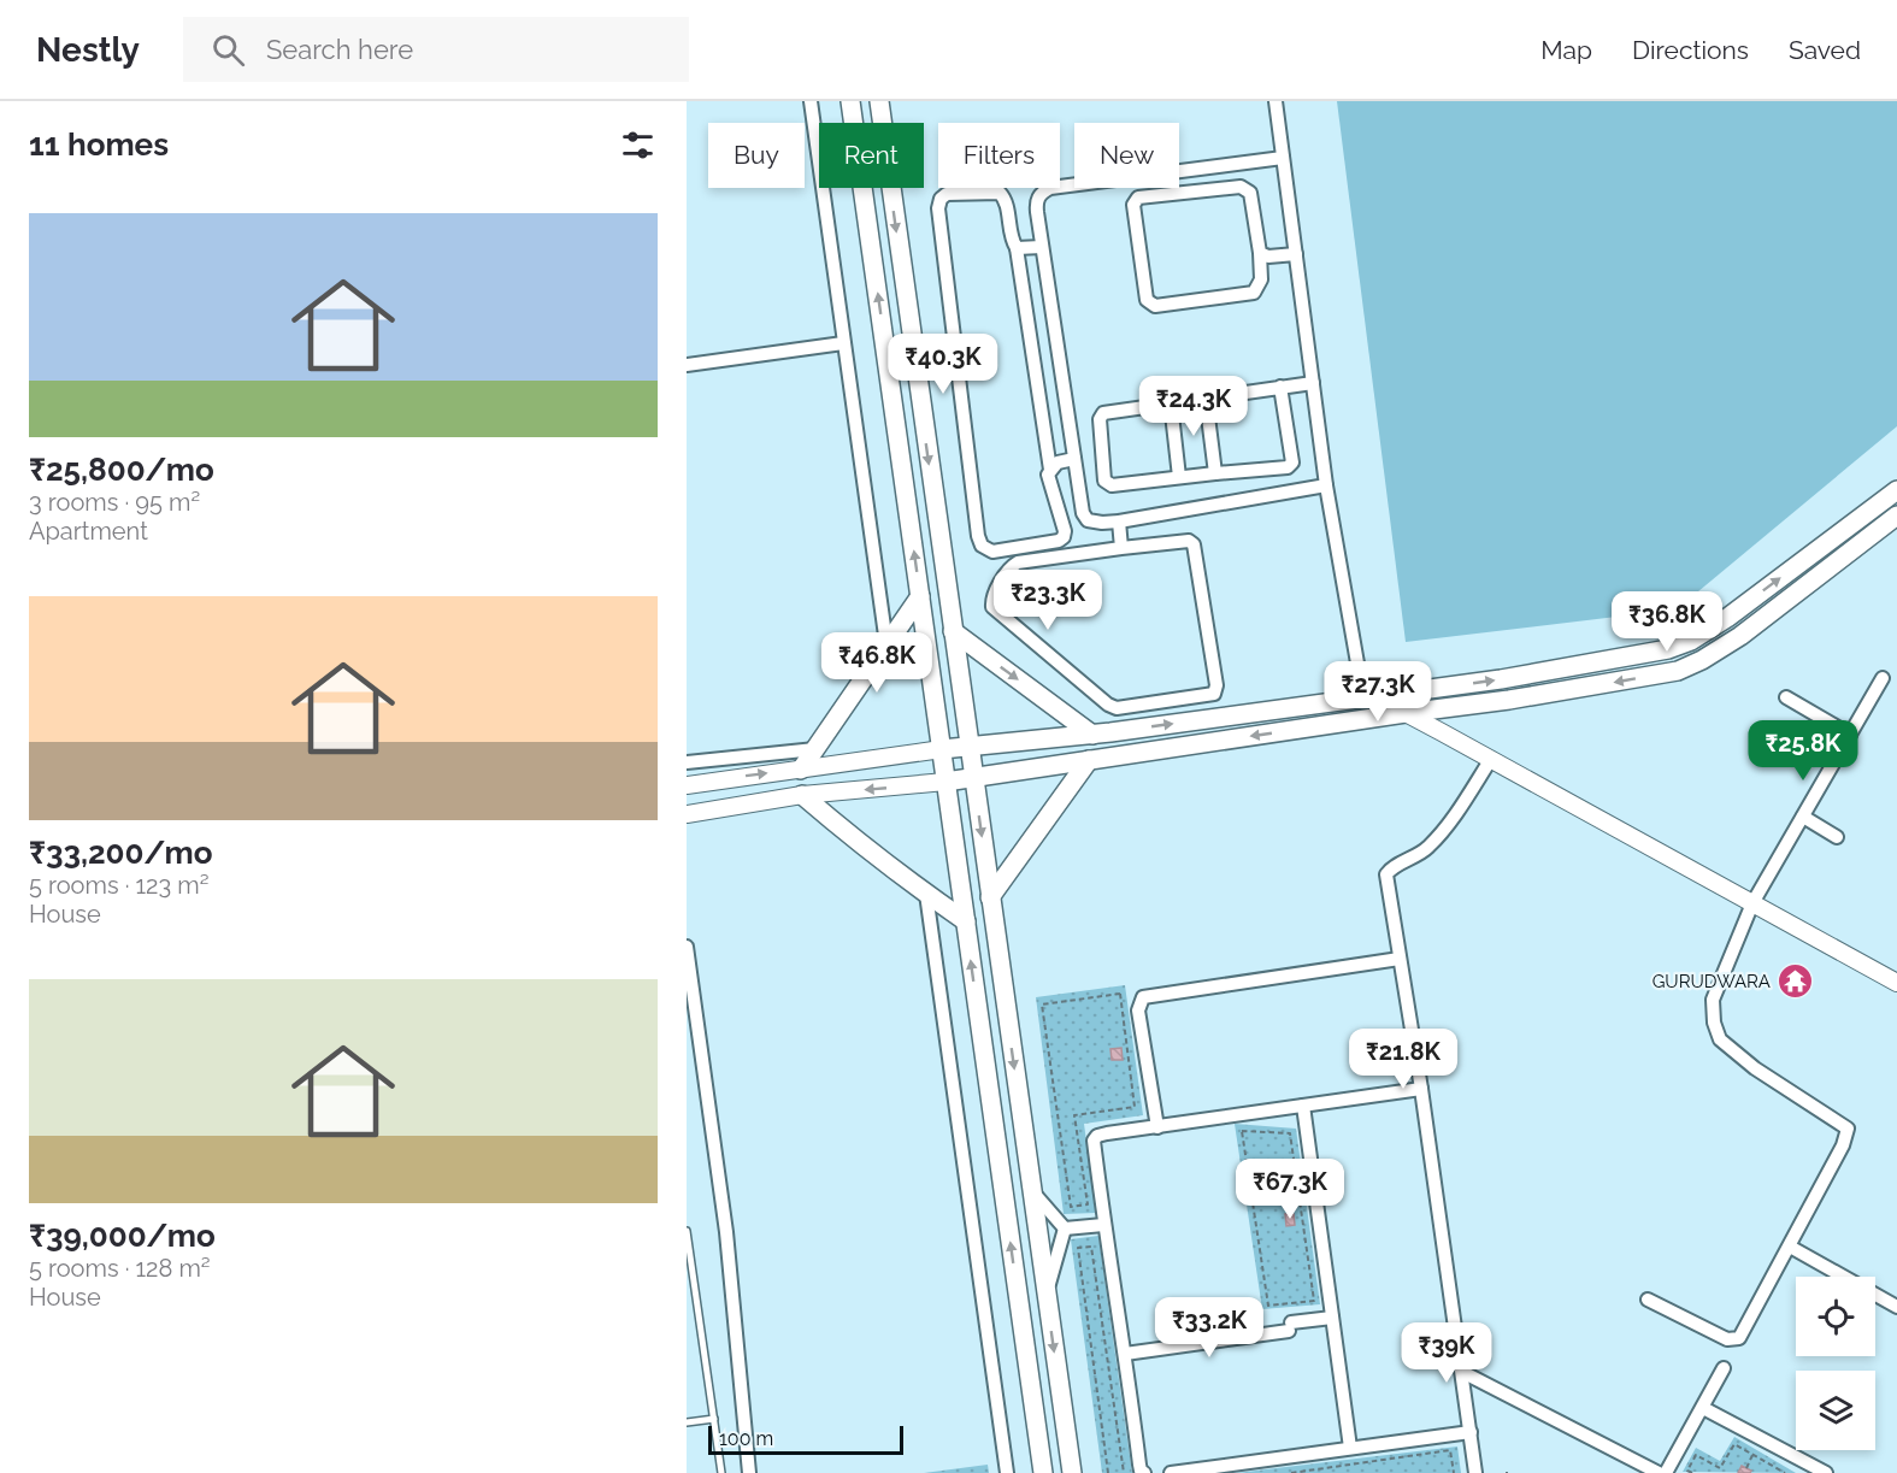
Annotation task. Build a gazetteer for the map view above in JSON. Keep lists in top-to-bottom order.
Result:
{
  "places": {
    "temple": ["GURUDWARA"]
  },
  "scale_bar": "100 m",
  "page": {
    "header": "Nestly",
    "search": "Search here",
    "nav": ["Map", "Directions", "Saved"],
    "heading": "11 homes",
    "chip": [
      "Buy",
      "Rent",
      "Filters",
      "New"
    ],
    "list": [
      {
        "name": "₹25,800/mo",
        "note": "3 rooms · 95 m² · Apartment"
      },
      {
        "name": "₹33,200/mo",
        "note": "5 rooms · 123 m² · House"
      },
      {
        "name": "₹39,000/mo",
        "note": "5 rooms · 128 m² · House"
      }
    ],
    "price": [
      "₹40.3K",
      "₹24.3K",
      "₹23.3K",
      "₹36.8K",
      "₹46.8K",
      "₹27.3K",
      "₹25.8K",
      "₹21.8K",
      "₹67.3K",
      "₹33.2K",
      "₹39K"
    ],
    "scale": "100 m"
  }
}
